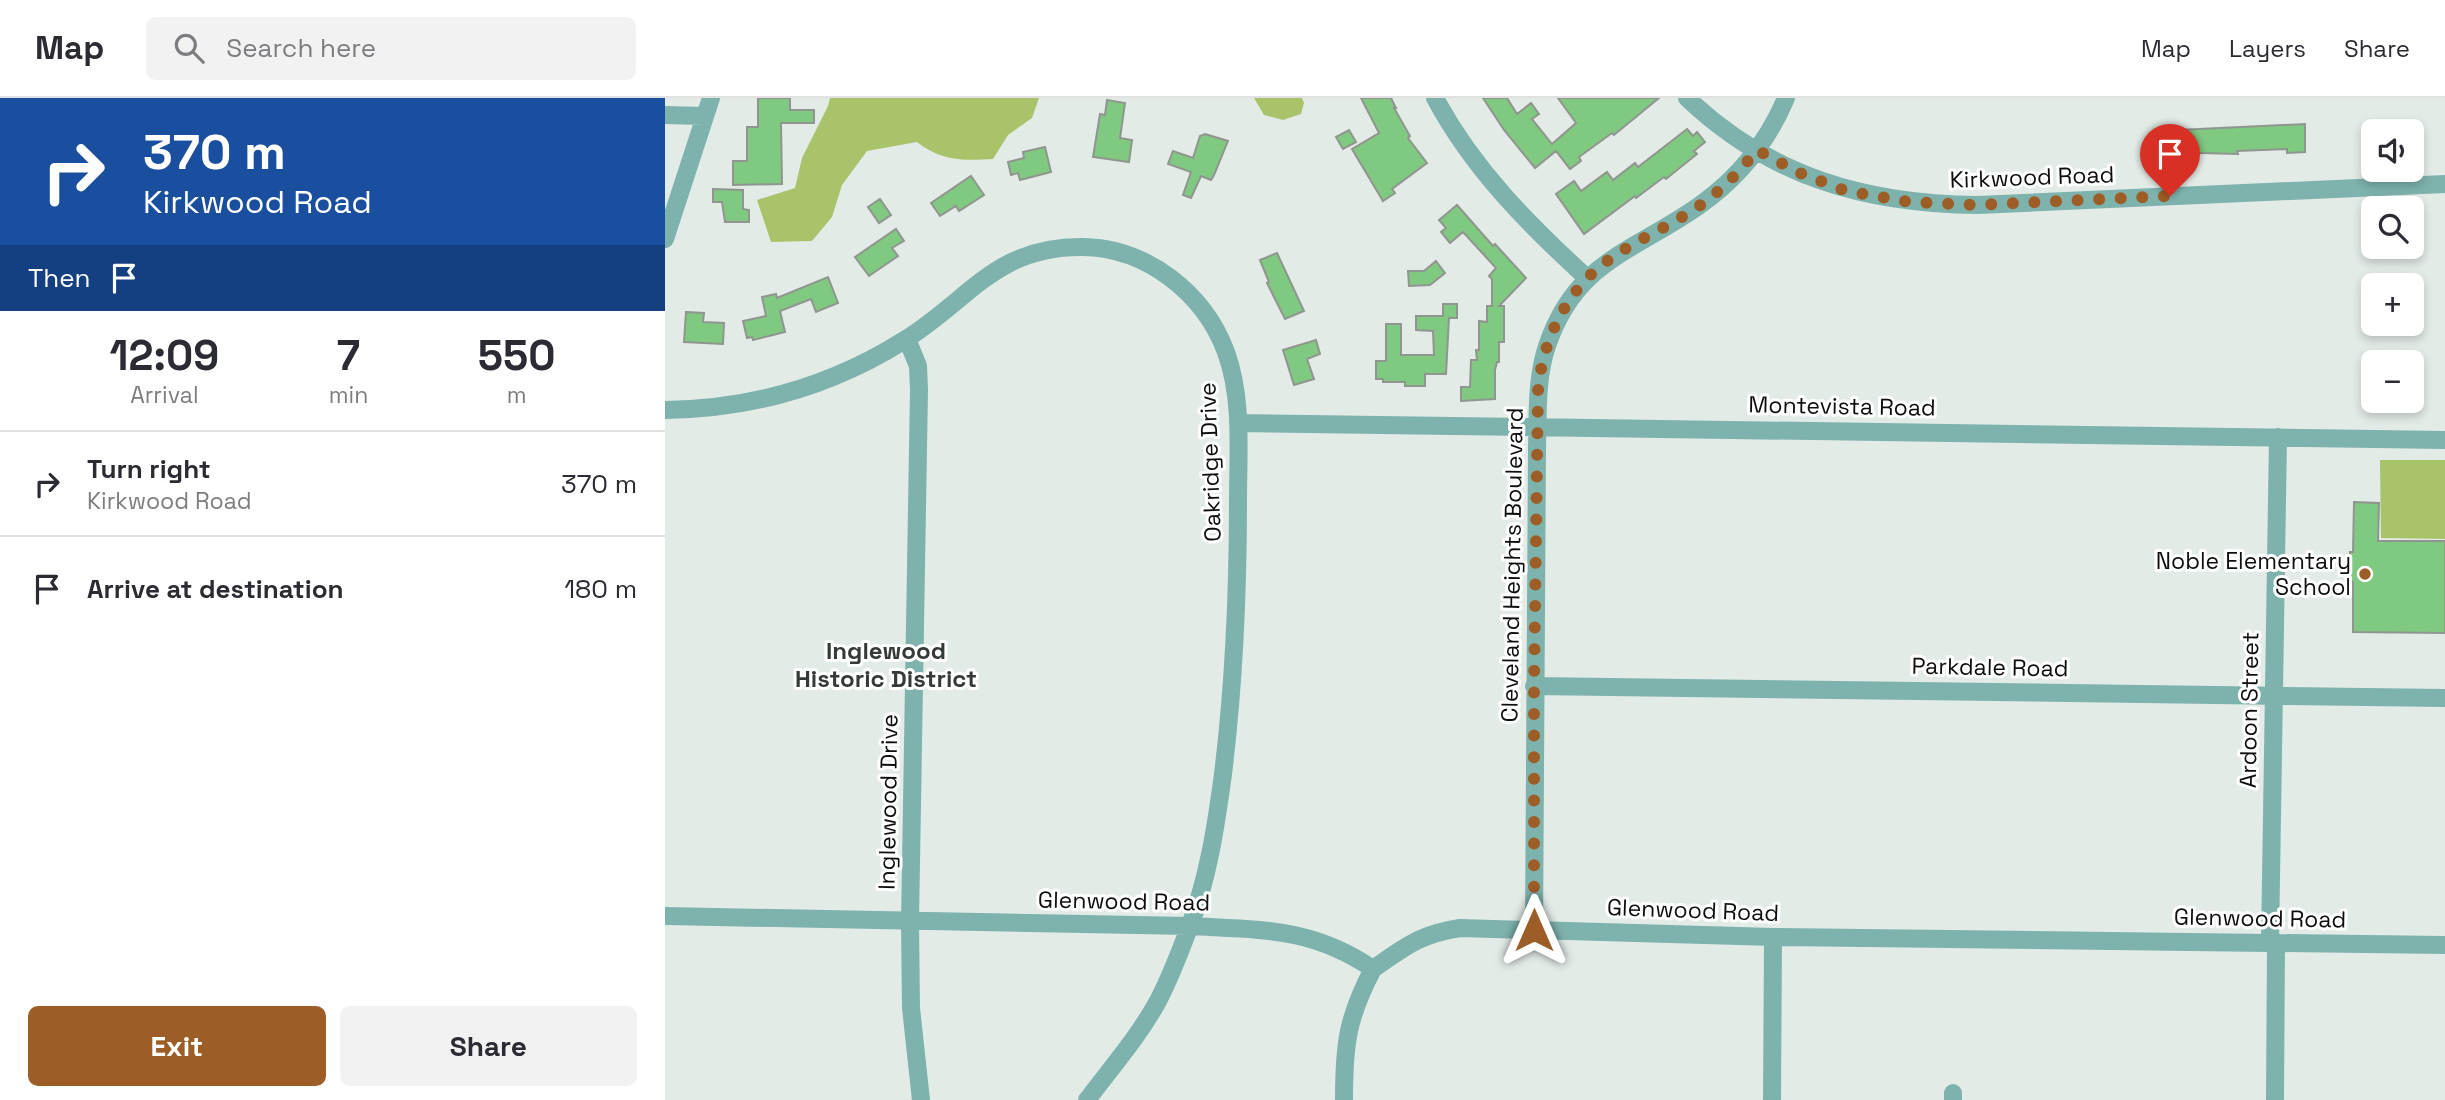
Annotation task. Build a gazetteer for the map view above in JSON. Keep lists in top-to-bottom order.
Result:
{
  "streets": {
    "street": [
      "Kirkwood Road",
      "Montevista Road",
      "Oakridge Drive",
      "Cleveland Heights Boulevard",
      "Parkdale Road",
      "Ardoon Street",
      "Inglewood Drive",
      "Glenwood Road"
    ]
  },
  "crossings": [
    ["Kirkwood Road", "Cleveland Heights Boulevard"],
    ["Montevista Road", "Oakridge Drive"],
    ["Montevista Road", "Cleveland Heights Boulevard"],
    ["Montevista Road", "Ardoon Street"],
    ["Oakridge Drive", "Inglewood Drive"],
    ["Oakridge Drive", "Glenwood Road"],
    ["Cleveland Heights Boulevard", "Parkdale Road"],
    ["Cleveland Heights Boulevard", "Glenwood Road"],
    ["Parkdale Road", "Ardoon Street"],
    ["Ardoon Street", "Glenwood Road"],
    ["Inglewood Drive", "Glenwood Road"]
  ],
  "districts": ["Inglewood Historic District"],
  "places": ["Noble Elementary School"],
  "page": {
    "header": "Map",
    "search": "Search here",
    "nav": ["Map", "Layers", "Share"],
    "turn": ["370 m", "Kirkwood Road"],
    "map_buttons": ["+", "−"],
    "then": "Then",
    "eta": [
      "12:09",
      "Arrival",
      "7",
      "min",
      "550",
      "m"
    ],
    "list": [
      {
        "name": "Turn right",
        "note": "Kirkwood Road",
        "value": "370 m"
      },
      {
        "name": "Arrive at destination",
        "value": "180 m"
      }
    ],
    "buttons": ["Exit", "Share"]
  }
}
